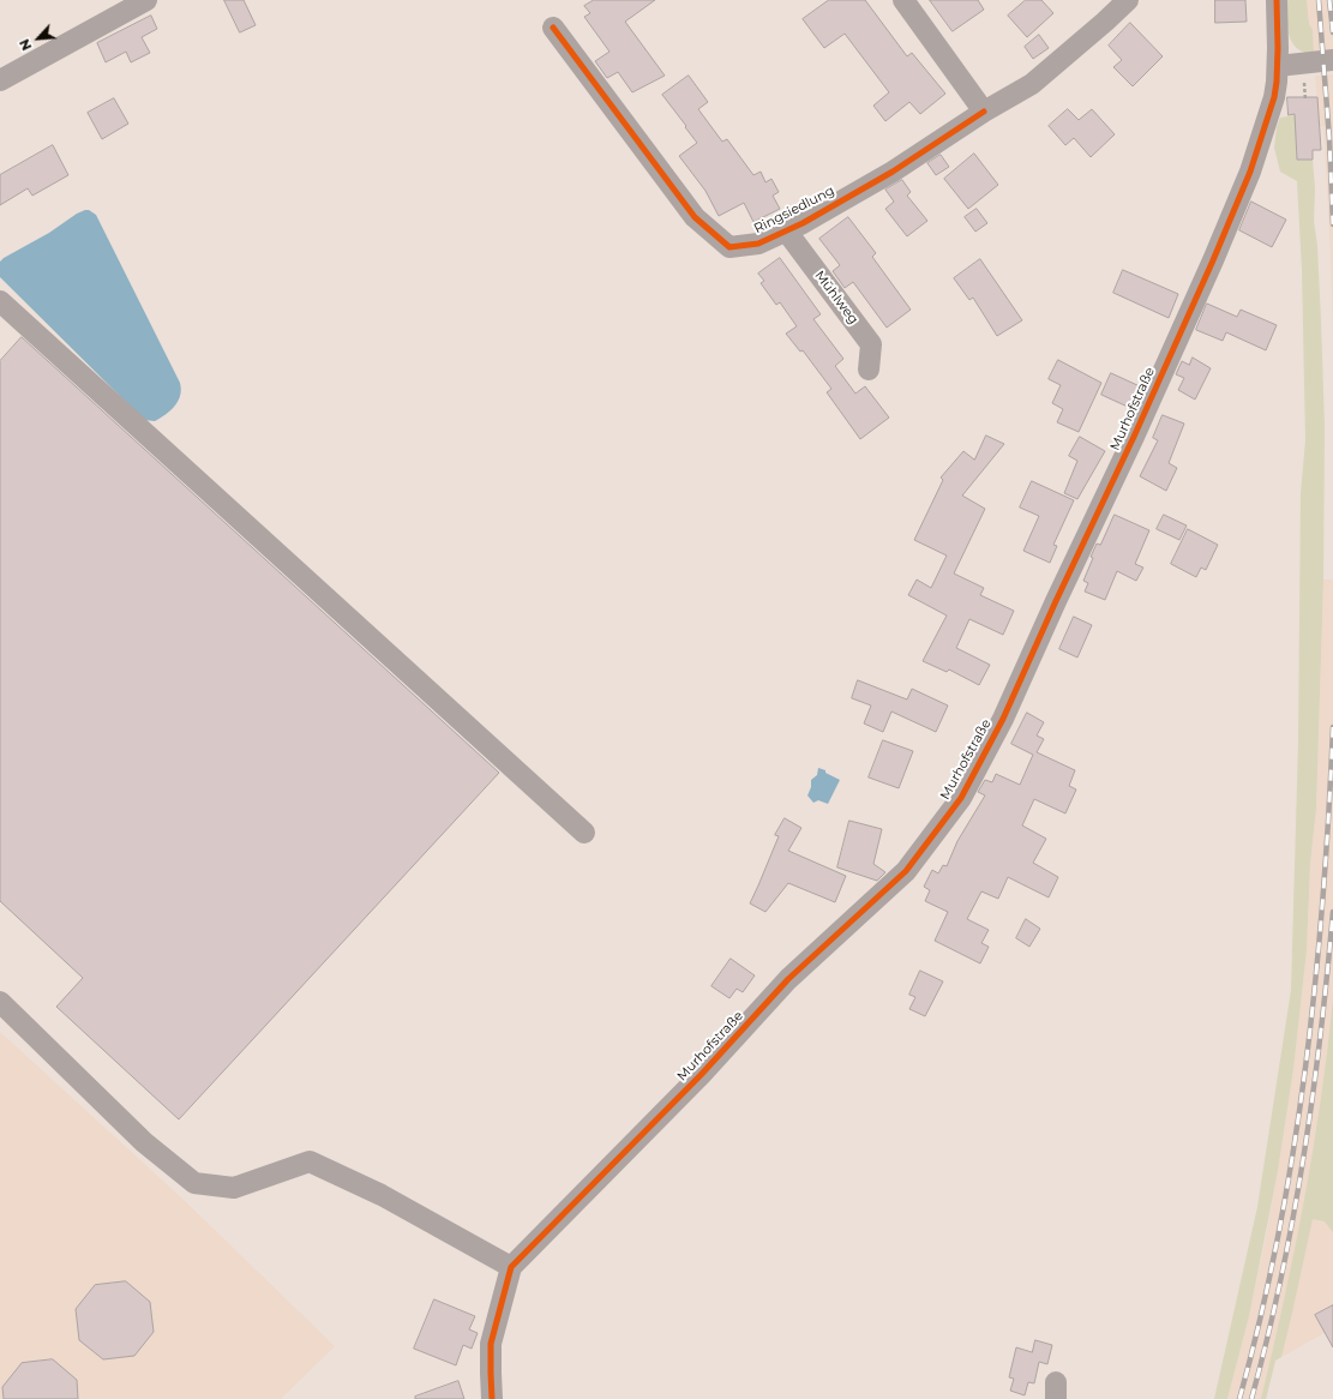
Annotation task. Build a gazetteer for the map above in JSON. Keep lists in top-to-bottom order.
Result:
{
  "streets": {
    "street": ["Ringsiedlung", "Mühlweg", "Murhofstraße"]
  },
  "crossings": [
    ["Ringsiedlung", "Mühlweg"]
  ],
  "north": "bottom left"
}
